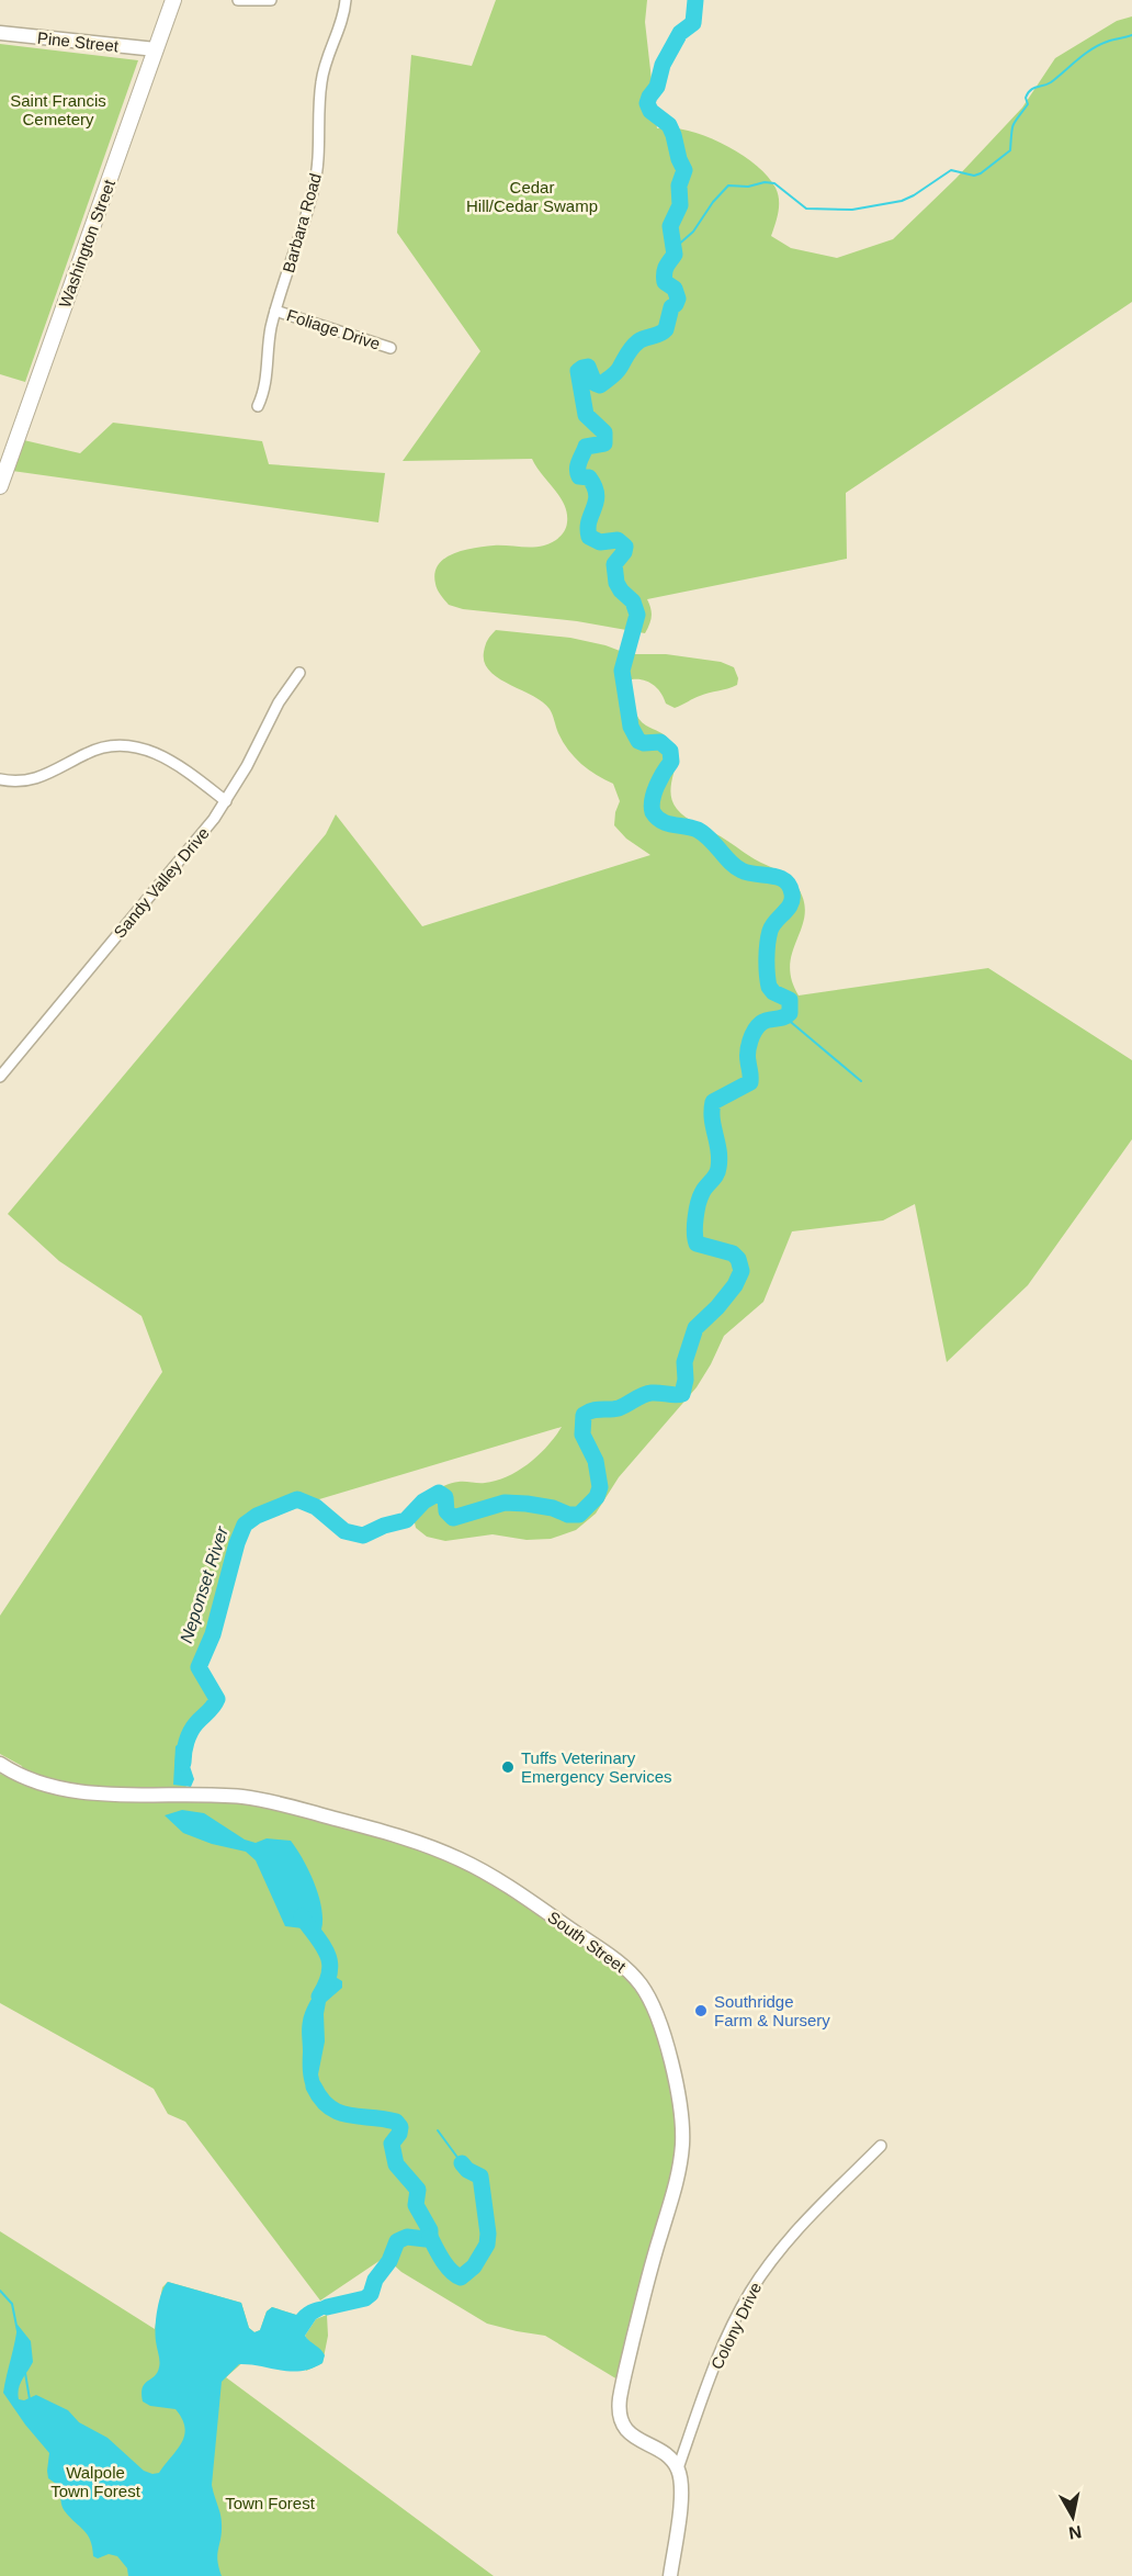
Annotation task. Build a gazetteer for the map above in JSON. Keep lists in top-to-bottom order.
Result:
{
  "streets": {
    "main road": ["Washington Street"],
    "street": [
      "Pine Street",
      "Barbara Road",
      "Foliage Drive",
      "Sandy Valley Drive",
      "South Street",
      "Colony Drive"
    ]
  },
  "crossings": [
    ["Pine Street", "Washington Street"],
    ["Barbara Road", "Foliage Drive"],
    ["South Street", "Colony Drive"]
  ],
  "water": ["Neponset River"],
  "parks": [
    "Saint Francis Cemetery",
    "Cedar Hill/Cedar Swamp",
    "Walpole Town Forest",
    "Town Forest"
  ],
  "places": ["Tuffs Veterinary Emergency Services", "Southridge Farm & Nursery"],
  "north": "bottom"
}
